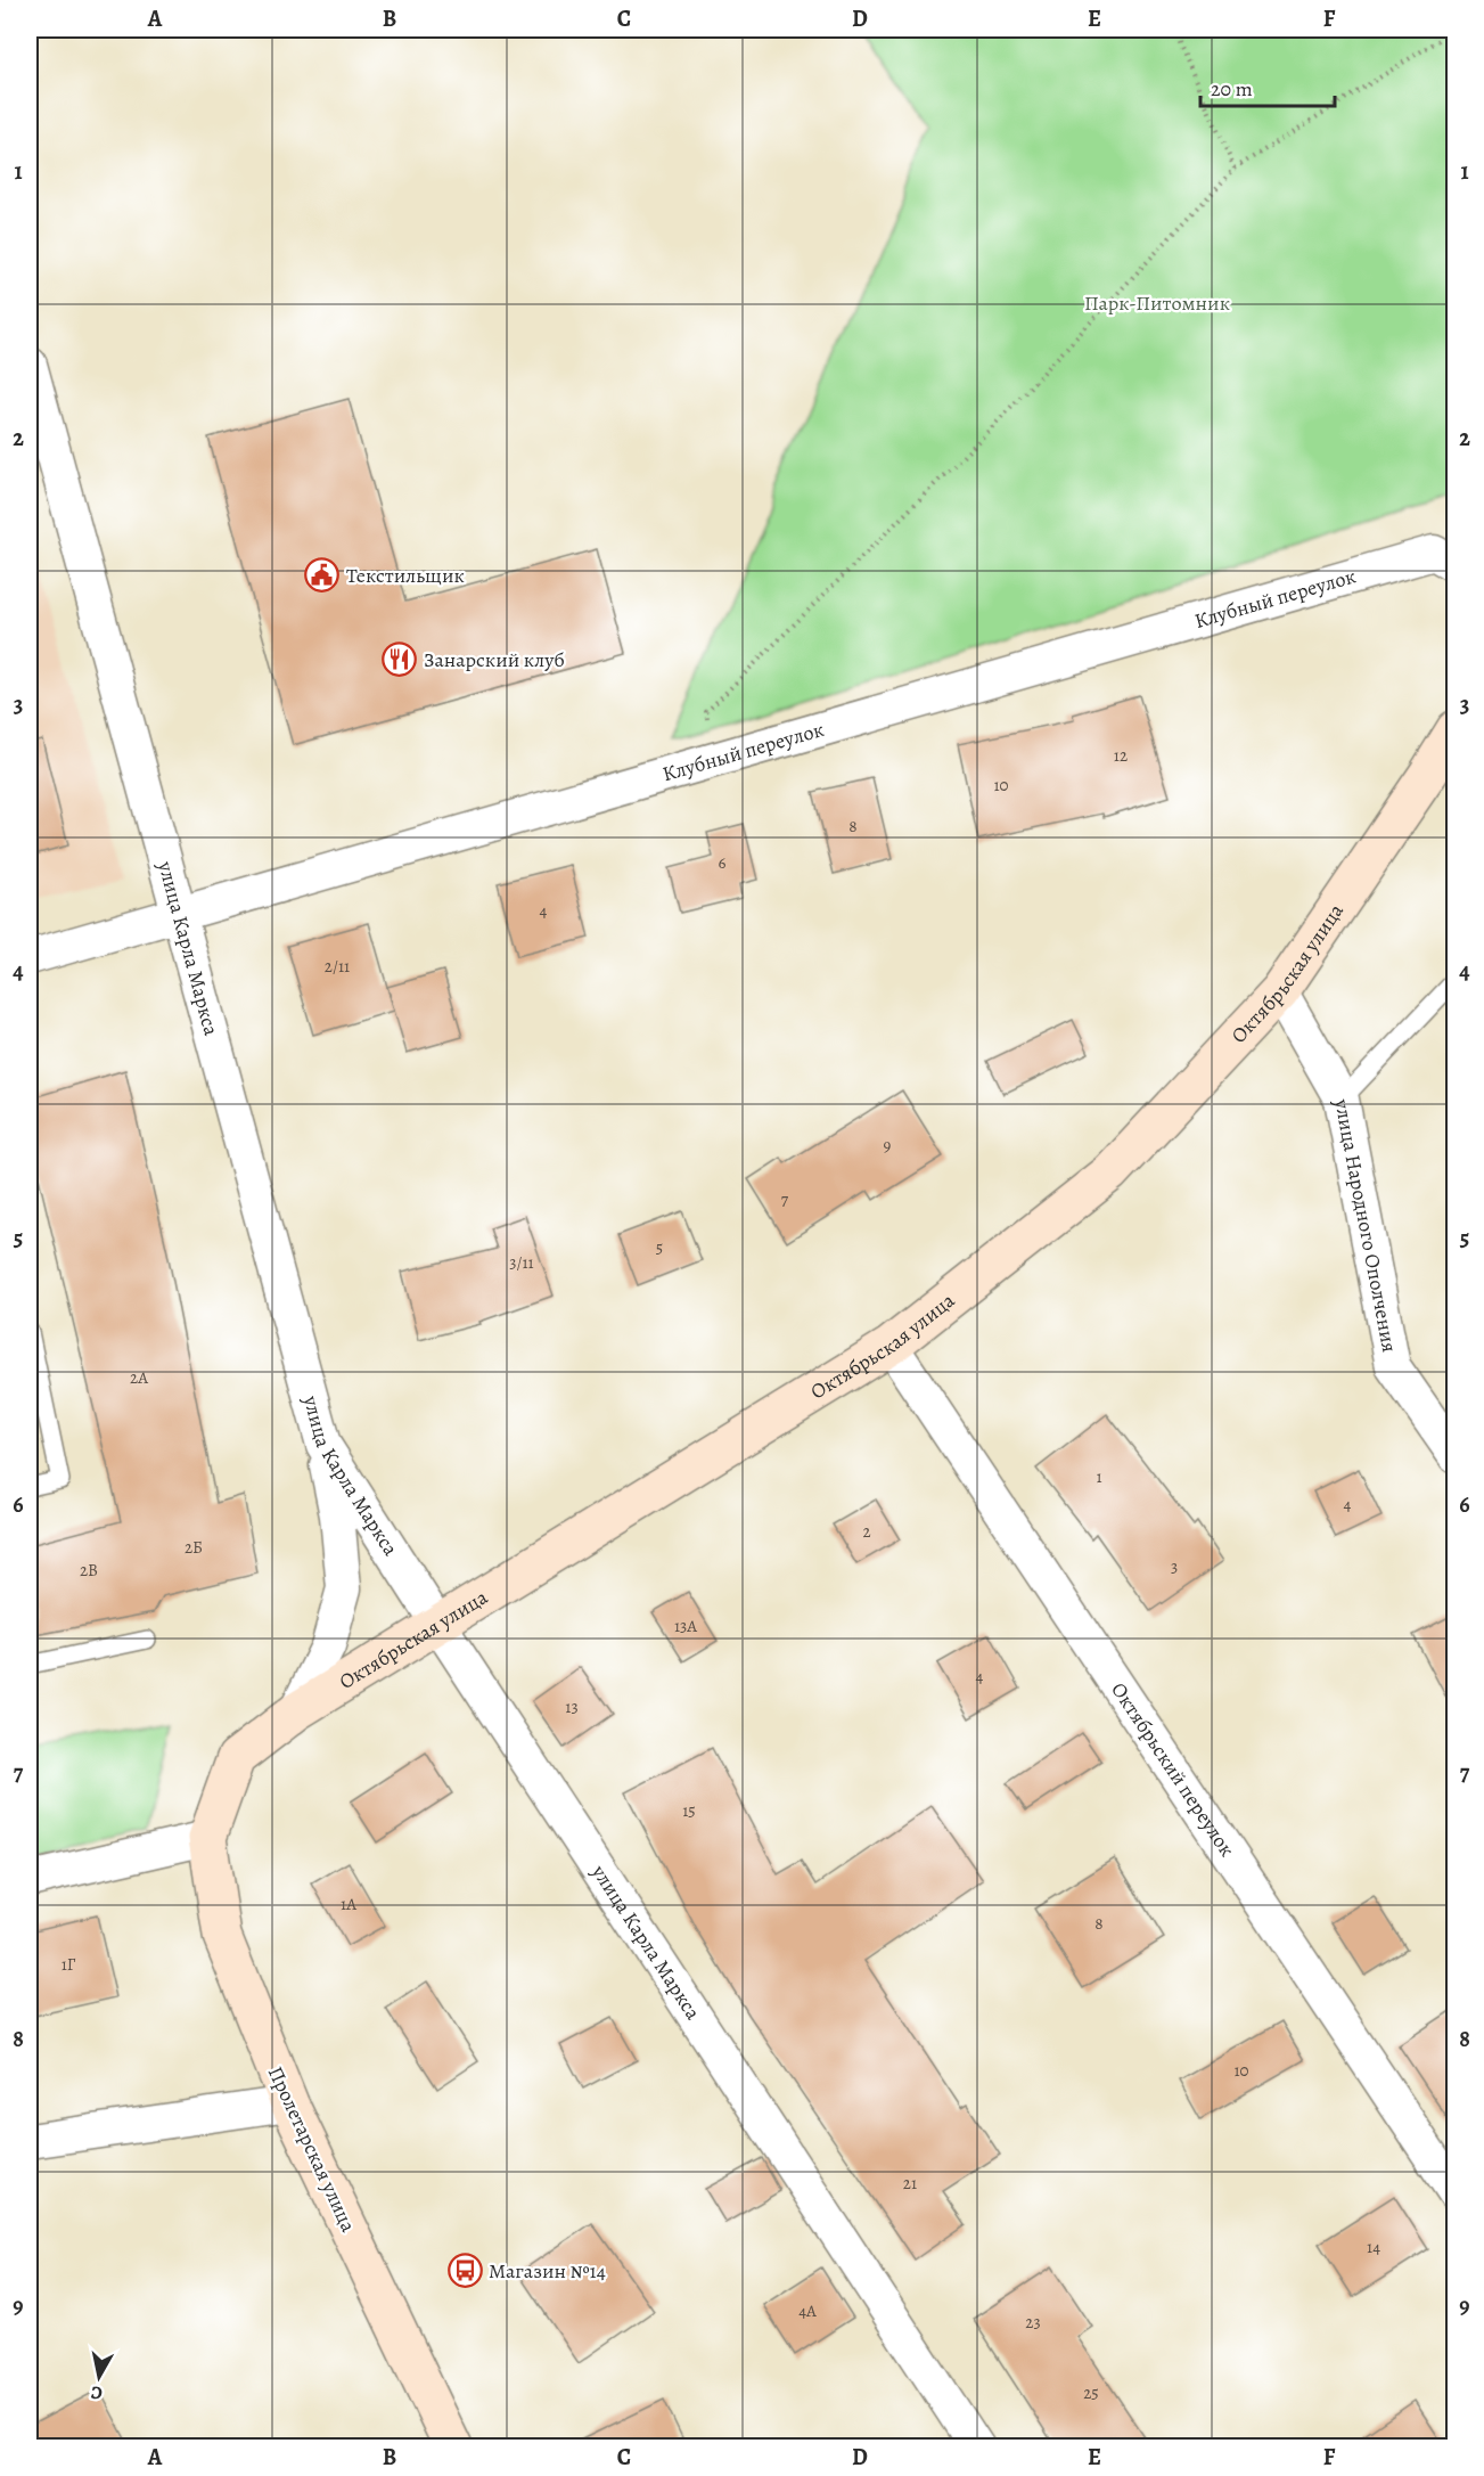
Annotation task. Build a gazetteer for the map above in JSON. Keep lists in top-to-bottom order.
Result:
{
  "streets": {
    "street": [
      "Клубный переулок",
      "улица Карла Маркса",
      "Октябрьская улица",
      "улица Народного Ополчения",
      "Октябрьский переулок",
      "Пролетарская улица"
    ]
  },
  "crossings": [
    ["Клубный переулок", "улица Карла Маркса"],
    ["улица Карла Маркса", "Октябрьская улица"],
    ["Октябрьская улица", "улица Народного Ополчения"],
    ["Октябрьская улица", "Октябрьский переулок"],
    ["Октябрьская улица", "Пролетарская улица"]
  ],
  "parks": ["Парк-Питомник"],
  "places": {
    "public building": ["Текстильщик"],
    "restaurant": ["Занарский клуб"],
    "bus stop": ["Магазин №14"]
  },
  "house_numbers": [
    "12",
    "10",
    "8",
    "6",
    "4",
    "2/11",
    "9",
    "7",
    "5",
    "3/11",
    "2А",
    "1",
    "4",
    "2",
    "2Б",
    "3",
    "2В",
    "13А",
    "4",
    "13",
    "15",
    "1А",
    "8",
    "1Г",
    "10",
    "21",
    "14",
    "4А",
    "23",
    "25"
  ],
  "scale_bar": "20 m",
  "north": "bottom",
  "grid": {
    "columns": [
      "A",
      "B",
      "C",
      "D",
      "E",
      "F"
    ],
    "rows": [
      "1",
      "2",
      "3",
      "4",
      "5",
      "6",
      "7",
      "8",
      "9"
    ]
  }
}
